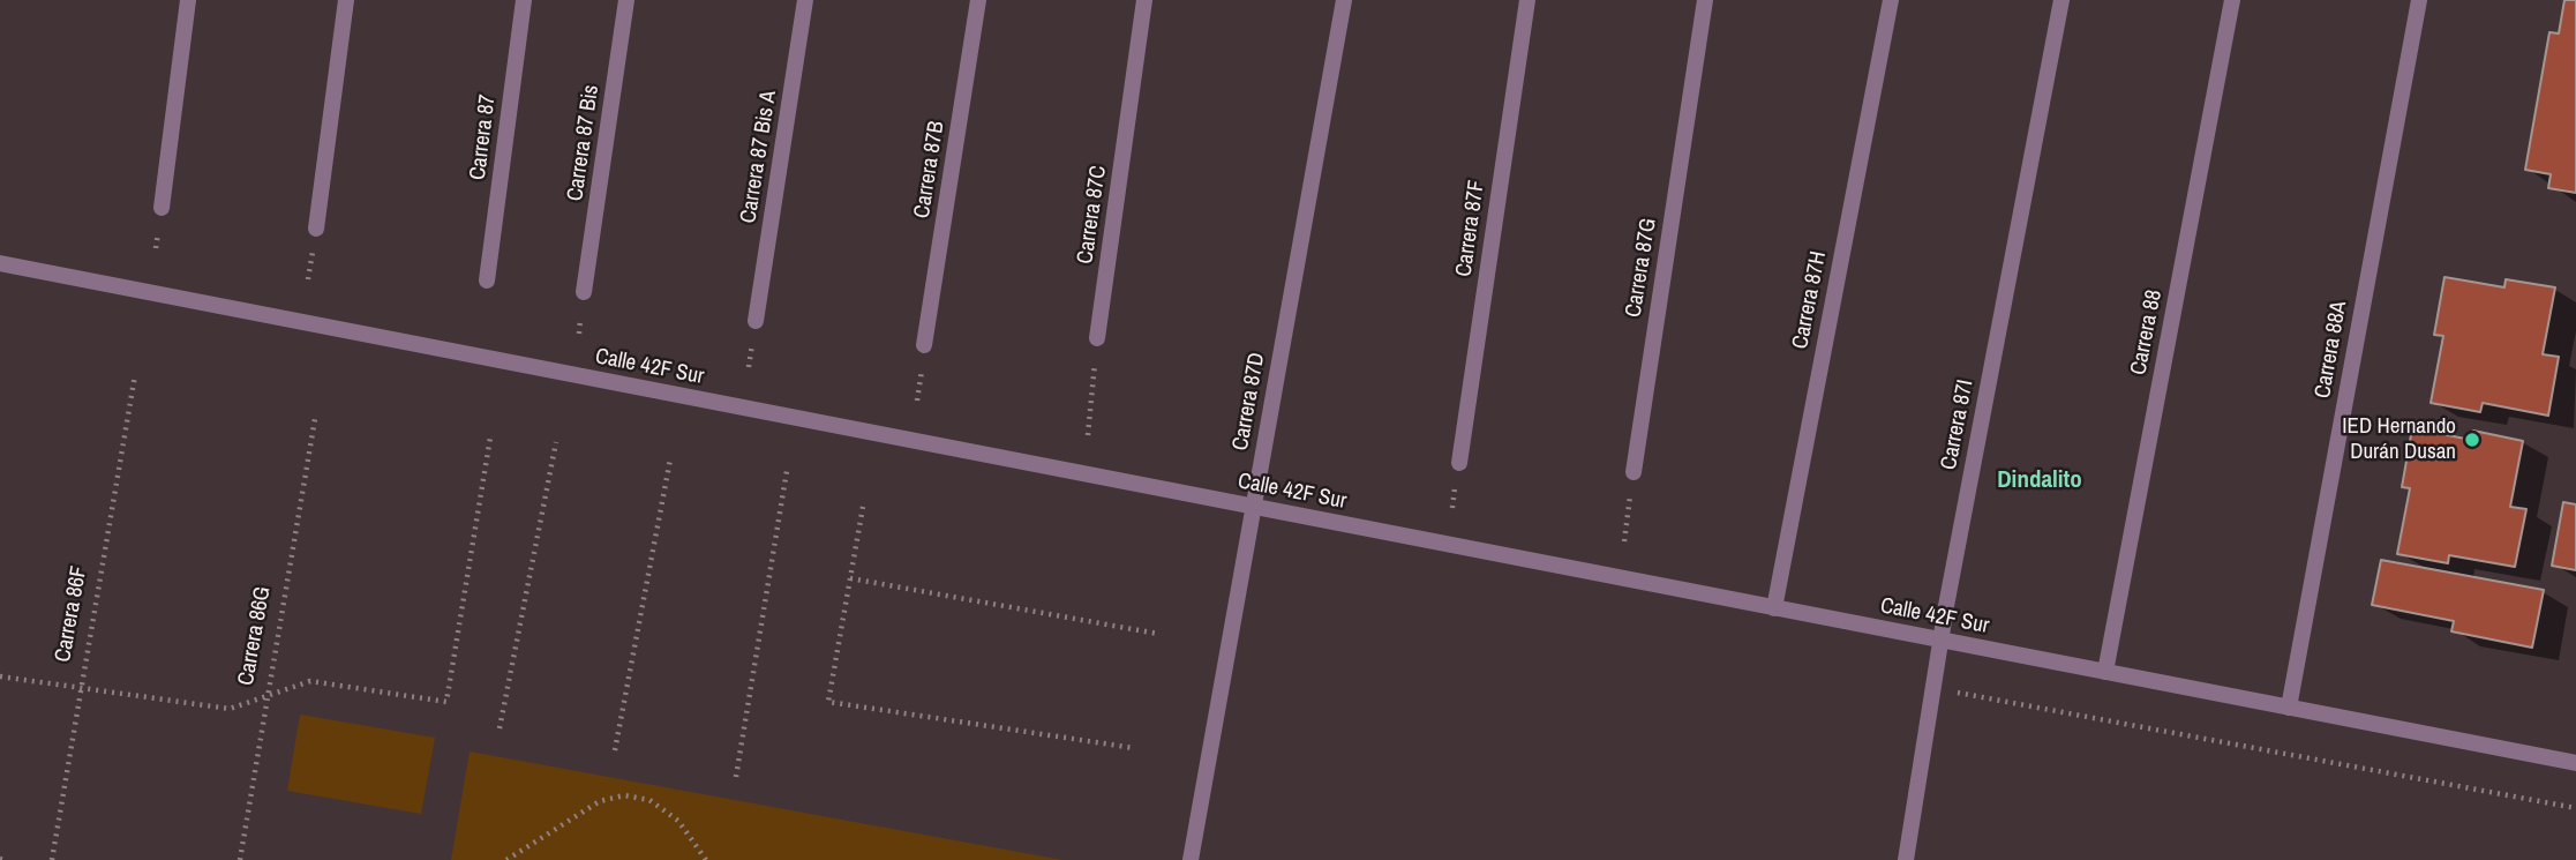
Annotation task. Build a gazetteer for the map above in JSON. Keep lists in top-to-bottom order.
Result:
{
  "streets": {
    "street": [
      "Carrera 87",
      "Carrera 87 Bis",
      "Carrera 87 Bis A",
      "Carrera 87B",
      "Carrera 87C",
      "Carrera 87F",
      "Carrera 87G",
      "Carrera 87H",
      "Carrera 88",
      "Carrera 88A",
      "Calle 42F Sur",
      "Carrera 87D",
      "Carrera 87I"
    ],
    "path": ["Carrera 86F", "Carrera 86G"]
  },
  "crossings": [
    ["Carrera 87H", "Calle 42F Sur"],
    ["Carrera 88", "Calle 42F Sur"],
    ["Carrera 88A", "Calle 42F Sur"],
    ["Calle 42F Sur", "Carrera 87D"],
    ["Calle 42F Sur", "Carrera 87I"]
  ],
  "districts": ["Dindalito"],
  "places": ["IED Hernando Durán Dusan"]
}
